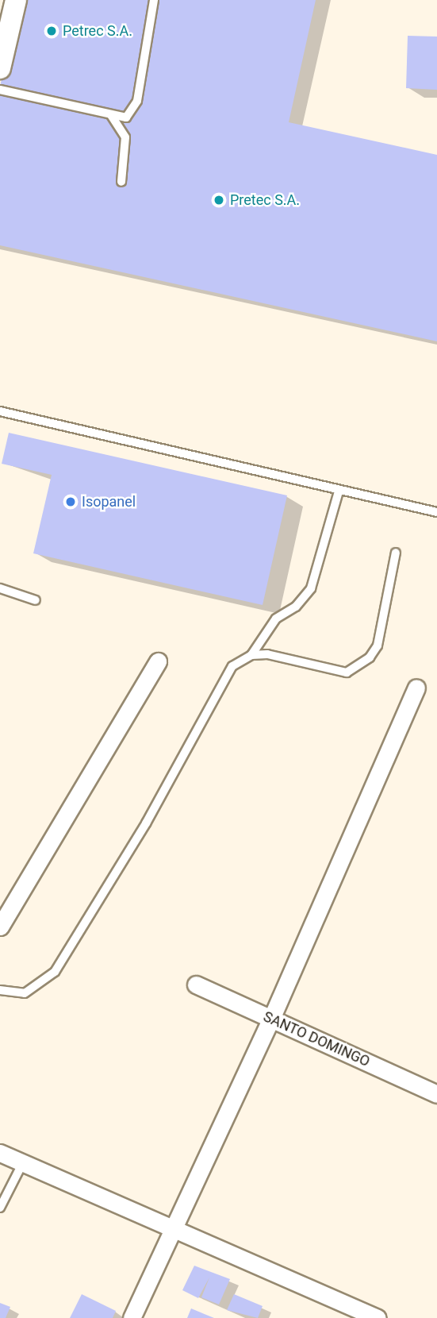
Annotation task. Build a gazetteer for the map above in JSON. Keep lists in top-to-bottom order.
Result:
{
  "streets": {
    "street": ["SANTO DOMINGO"]
  },
  "places": ["Petrec S.A.", "Pretec S.A.", "Isopanel"]
}
